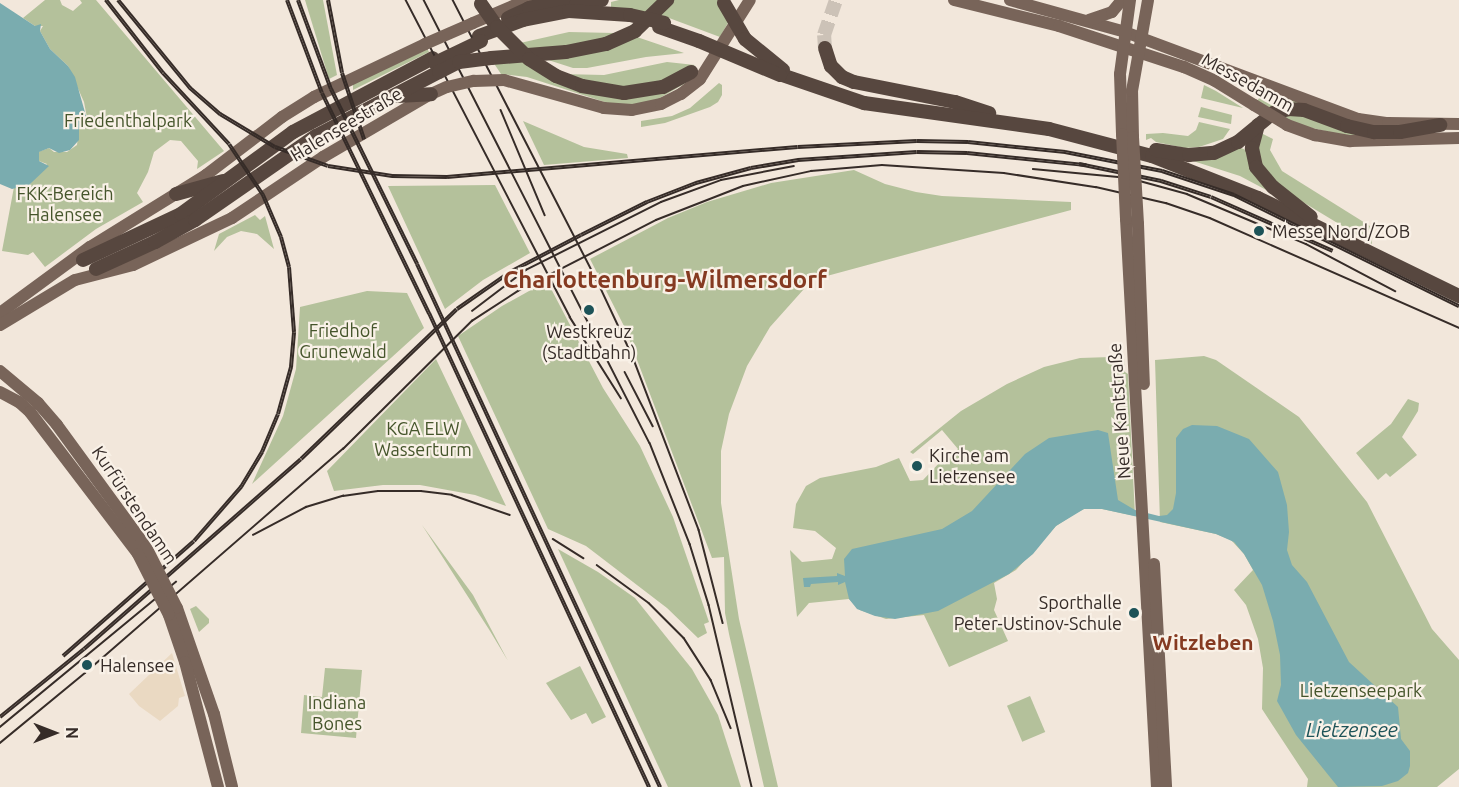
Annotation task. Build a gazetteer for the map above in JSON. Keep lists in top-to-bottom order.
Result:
{
  "streets": {
    "main road": [
      "Messedamm",
      "Halenseestraße",
      "Neue Kantstraße",
      "Kurfürstendamm"
    ]
  },
  "crossings": [
    ["Messedamm", "Neue Kantstraße"]
  ],
  "districts": ["Charlottenburg-Wilmersdorf", "Witzleben"],
  "water": ["Lietzensee"],
  "parks": [
    "Friedenthalpark",
    "FKK-Bereich Halensee",
    "Friedhof Grunewald",
    "KGA ELW Wasserturm",
    "Lietzenseepark",
    "Indiana Bones"
  ],
  "places": [
    "Messe Nord/ZOB",
    "Westkreuz (Stadtbahn)",
    "Kirche am Lietzensee",
    "Sporthalle Peter-Ustinov-Schule",
    "Halensee"
  ],
  "north": "right"
}
